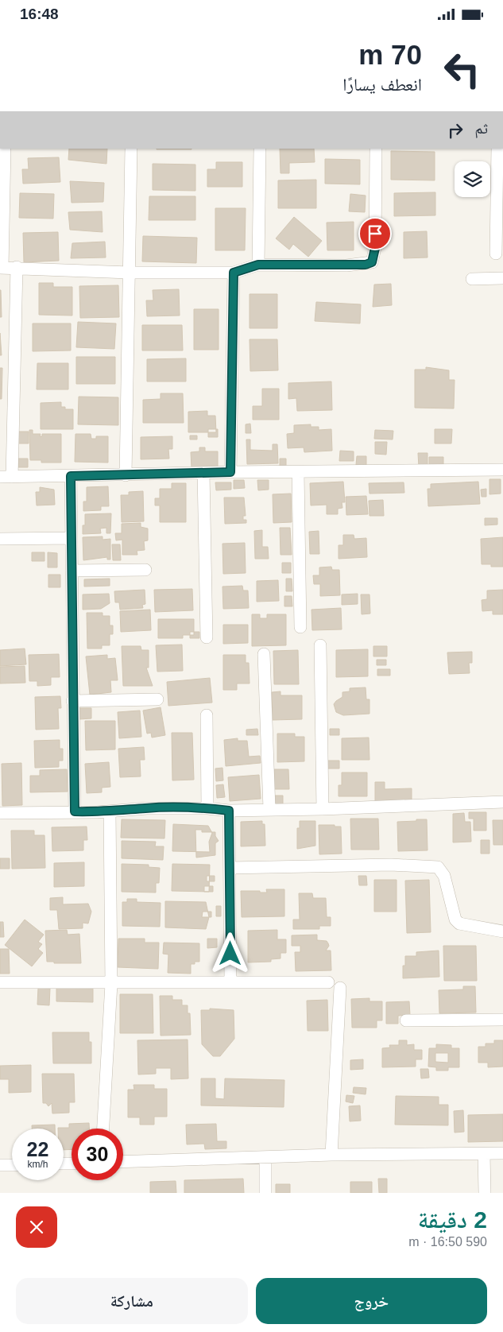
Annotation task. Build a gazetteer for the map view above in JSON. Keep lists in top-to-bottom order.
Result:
{
  "page": {
    "status": "16:48",
    "turn": ["70 m", "انعطف يسارًا"],
    "then": "ثم",
    "speed": "22 km/h",
    "limit": "30",
    "heading": ["2 دقيقة", "590 m · 16:50"],
    "buttons": ["خروج", "مشاركة"]
  }
}
